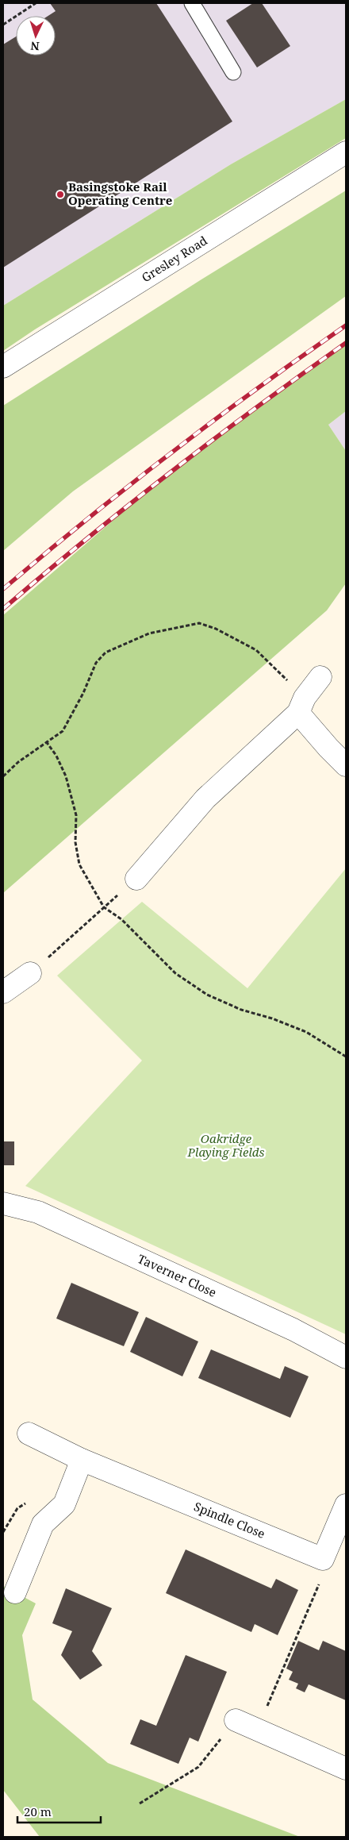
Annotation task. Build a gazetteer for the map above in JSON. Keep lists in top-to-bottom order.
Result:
{
  "streets": {
    "street": ["Gresley Road", "Taverner Close", "Spindle Close"]
  },
  "parks": ["Oakridge Playing Fields"],
  "places": ["Basingstoke Rail Operating Centre"],
  "scale_bar": "20 m",
  "north": "bottom"
}
